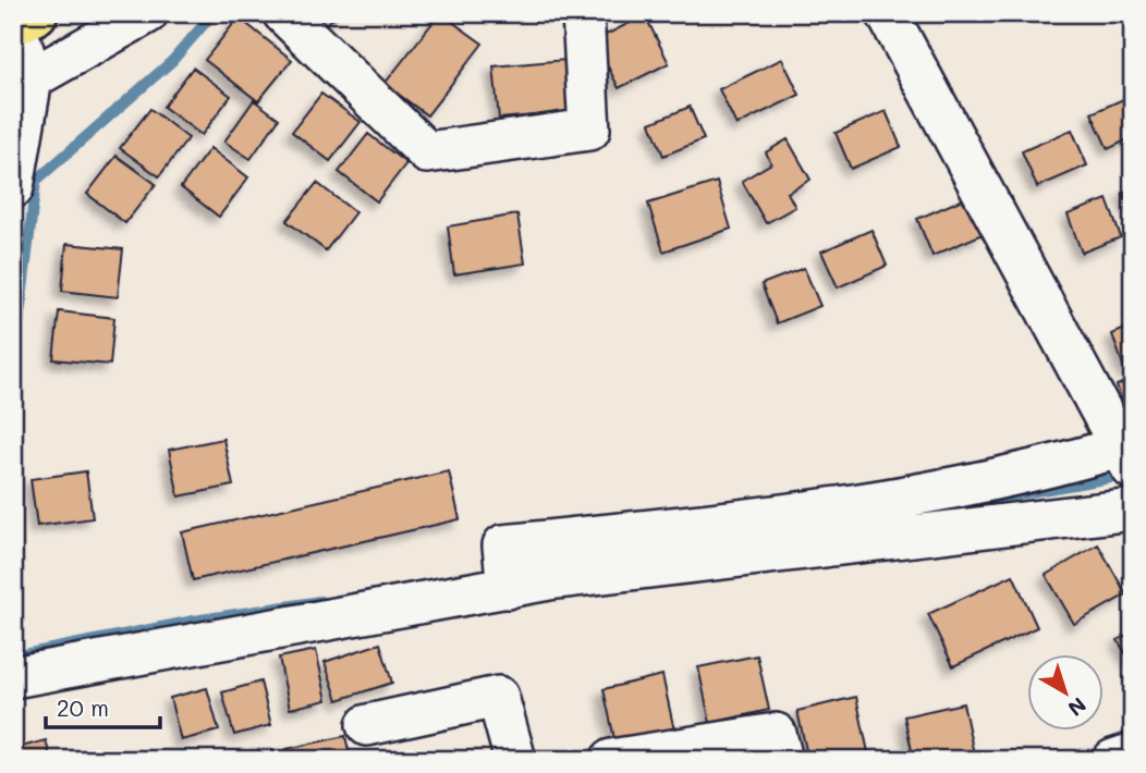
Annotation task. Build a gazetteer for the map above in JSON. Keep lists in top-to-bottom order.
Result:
{
  "scale_bar": "20 m",
  "north": "bottom right"
}
